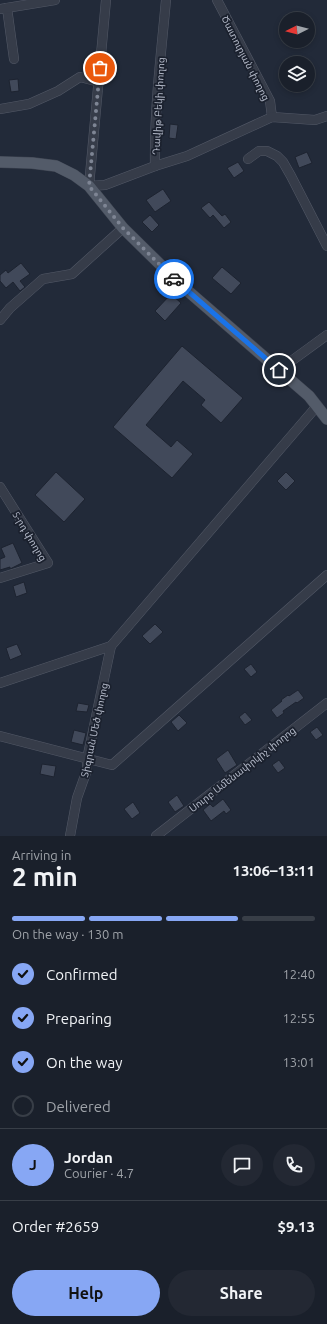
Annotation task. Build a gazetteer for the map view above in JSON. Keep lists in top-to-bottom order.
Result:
{
  "streets": {
    "street": [
      "Ծատուրյան փողոց",
      "Դավիթ Բեկի փողոց",
      "5-րդ փողոց",
      "Տիգրան Մեծ փողոց",
      "Սուրբ Ամենափրկիչ փողոց"
    ]
  },
  "north": "left",
  "page": {
    "heading": ["2 min", "Arriving in", "13:06–13:11"],
    "panel": [
      "Jordan",
      "Courier · 4.7",
      "Order #2659",
      "$9.13"
    ],
    "bar": "On the way · 130 m",
    "list": [
      ["Confirmed", "12:40"],
      ["Preparing", "12:55"],
      ["On the way", "13:01"],
      "Delivered"
    ],
    "round": "J",
    "buttons": ["Help", "Share"]
  }
}
